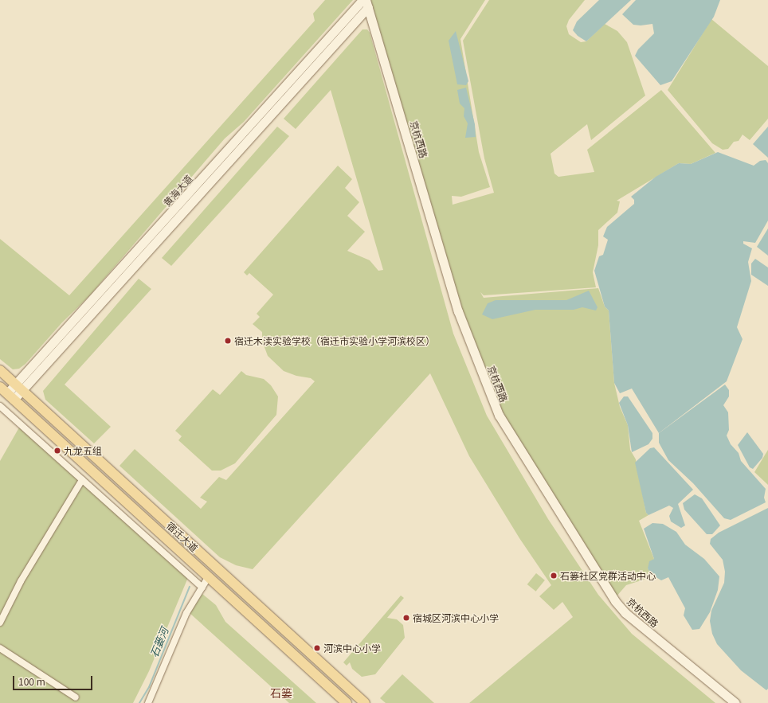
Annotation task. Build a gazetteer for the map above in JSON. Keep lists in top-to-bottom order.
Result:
{
  "streets": {
    "main road": ["京杭西路", "黄海大道", "宿迁大道"]
  },
  "crossings": [
    ["京杭西路", "黄海大道"],
    ["黄海大道", "宿迁大道"]
  ],
  "districts": ["石篓"],
  "water": ["石篓河"],
  "places": [
    "宿迁木渎实验学校（宿迁市实验小学河滨校区）",
    "九龙五组",
    "石篓社区党群活动中心",
    "宿城区河滨中心小学",
    "河滨中心小学"
  ],
  "scale_bar": "100 m"
}
